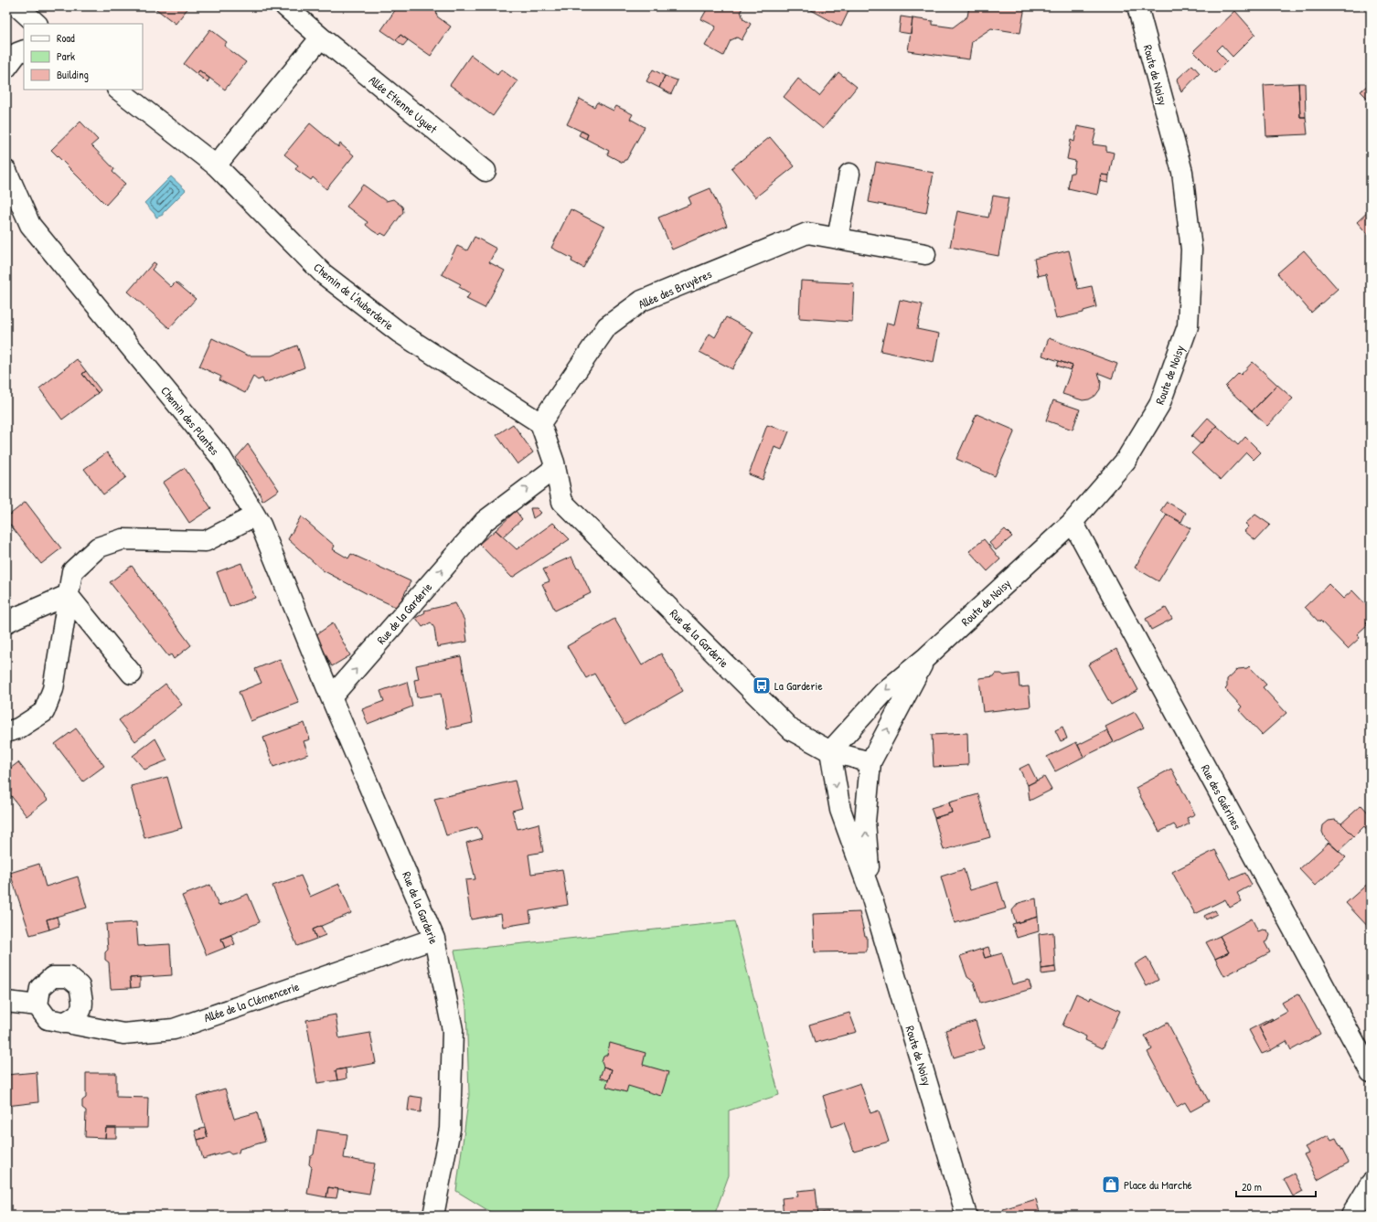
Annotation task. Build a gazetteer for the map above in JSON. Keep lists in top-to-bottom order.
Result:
{
  "streets": {
    "street": [
      "Route de Noisy",
      "Allée Etienne Uguet",
      "Allée des Bruyères",
      "Chemin de l'Auberderie",
      "Chemin des Plantes",
      "Rue de la Garderie",
      "Rue des Guérines",
      "Allée de la Clémencerie"
    ]
  },
  "crossings": [
    ["Route de Noisy", "Rue de la Garderie"],
    ["Route de Noisy", "Rue des Guérines"],
    ["Allée des Bruyères", "Chemin de l'Auberderie"],
    ["Chemin des Plantes", "Rue de la Garderie"],
    ["Rue de la Garderie", "Allée de la Clémencerie"]
  ],
  "places": {
    "bus stop": ["La Garderie"],
    "shop": ["Place du Marché"]
  },
  "legend": ["Road", "Park", "Building"],
  "scale_bar": "20 m"
}
